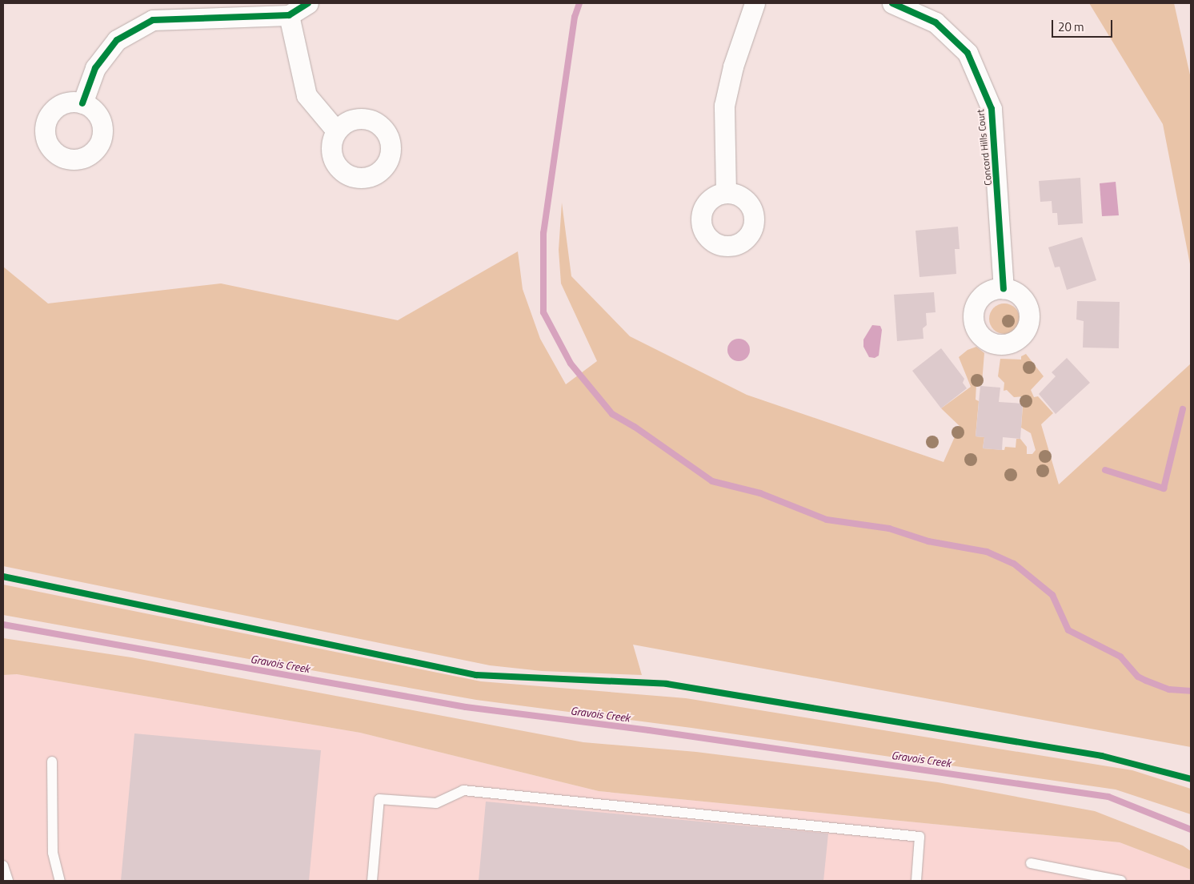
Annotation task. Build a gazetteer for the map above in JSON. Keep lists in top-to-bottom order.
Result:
{
  "streets": {
    "street": ["Concord Hills Court"]
  },
  "water": ["Gravois Creek"],
  "scale_bar": "20 m"
}
